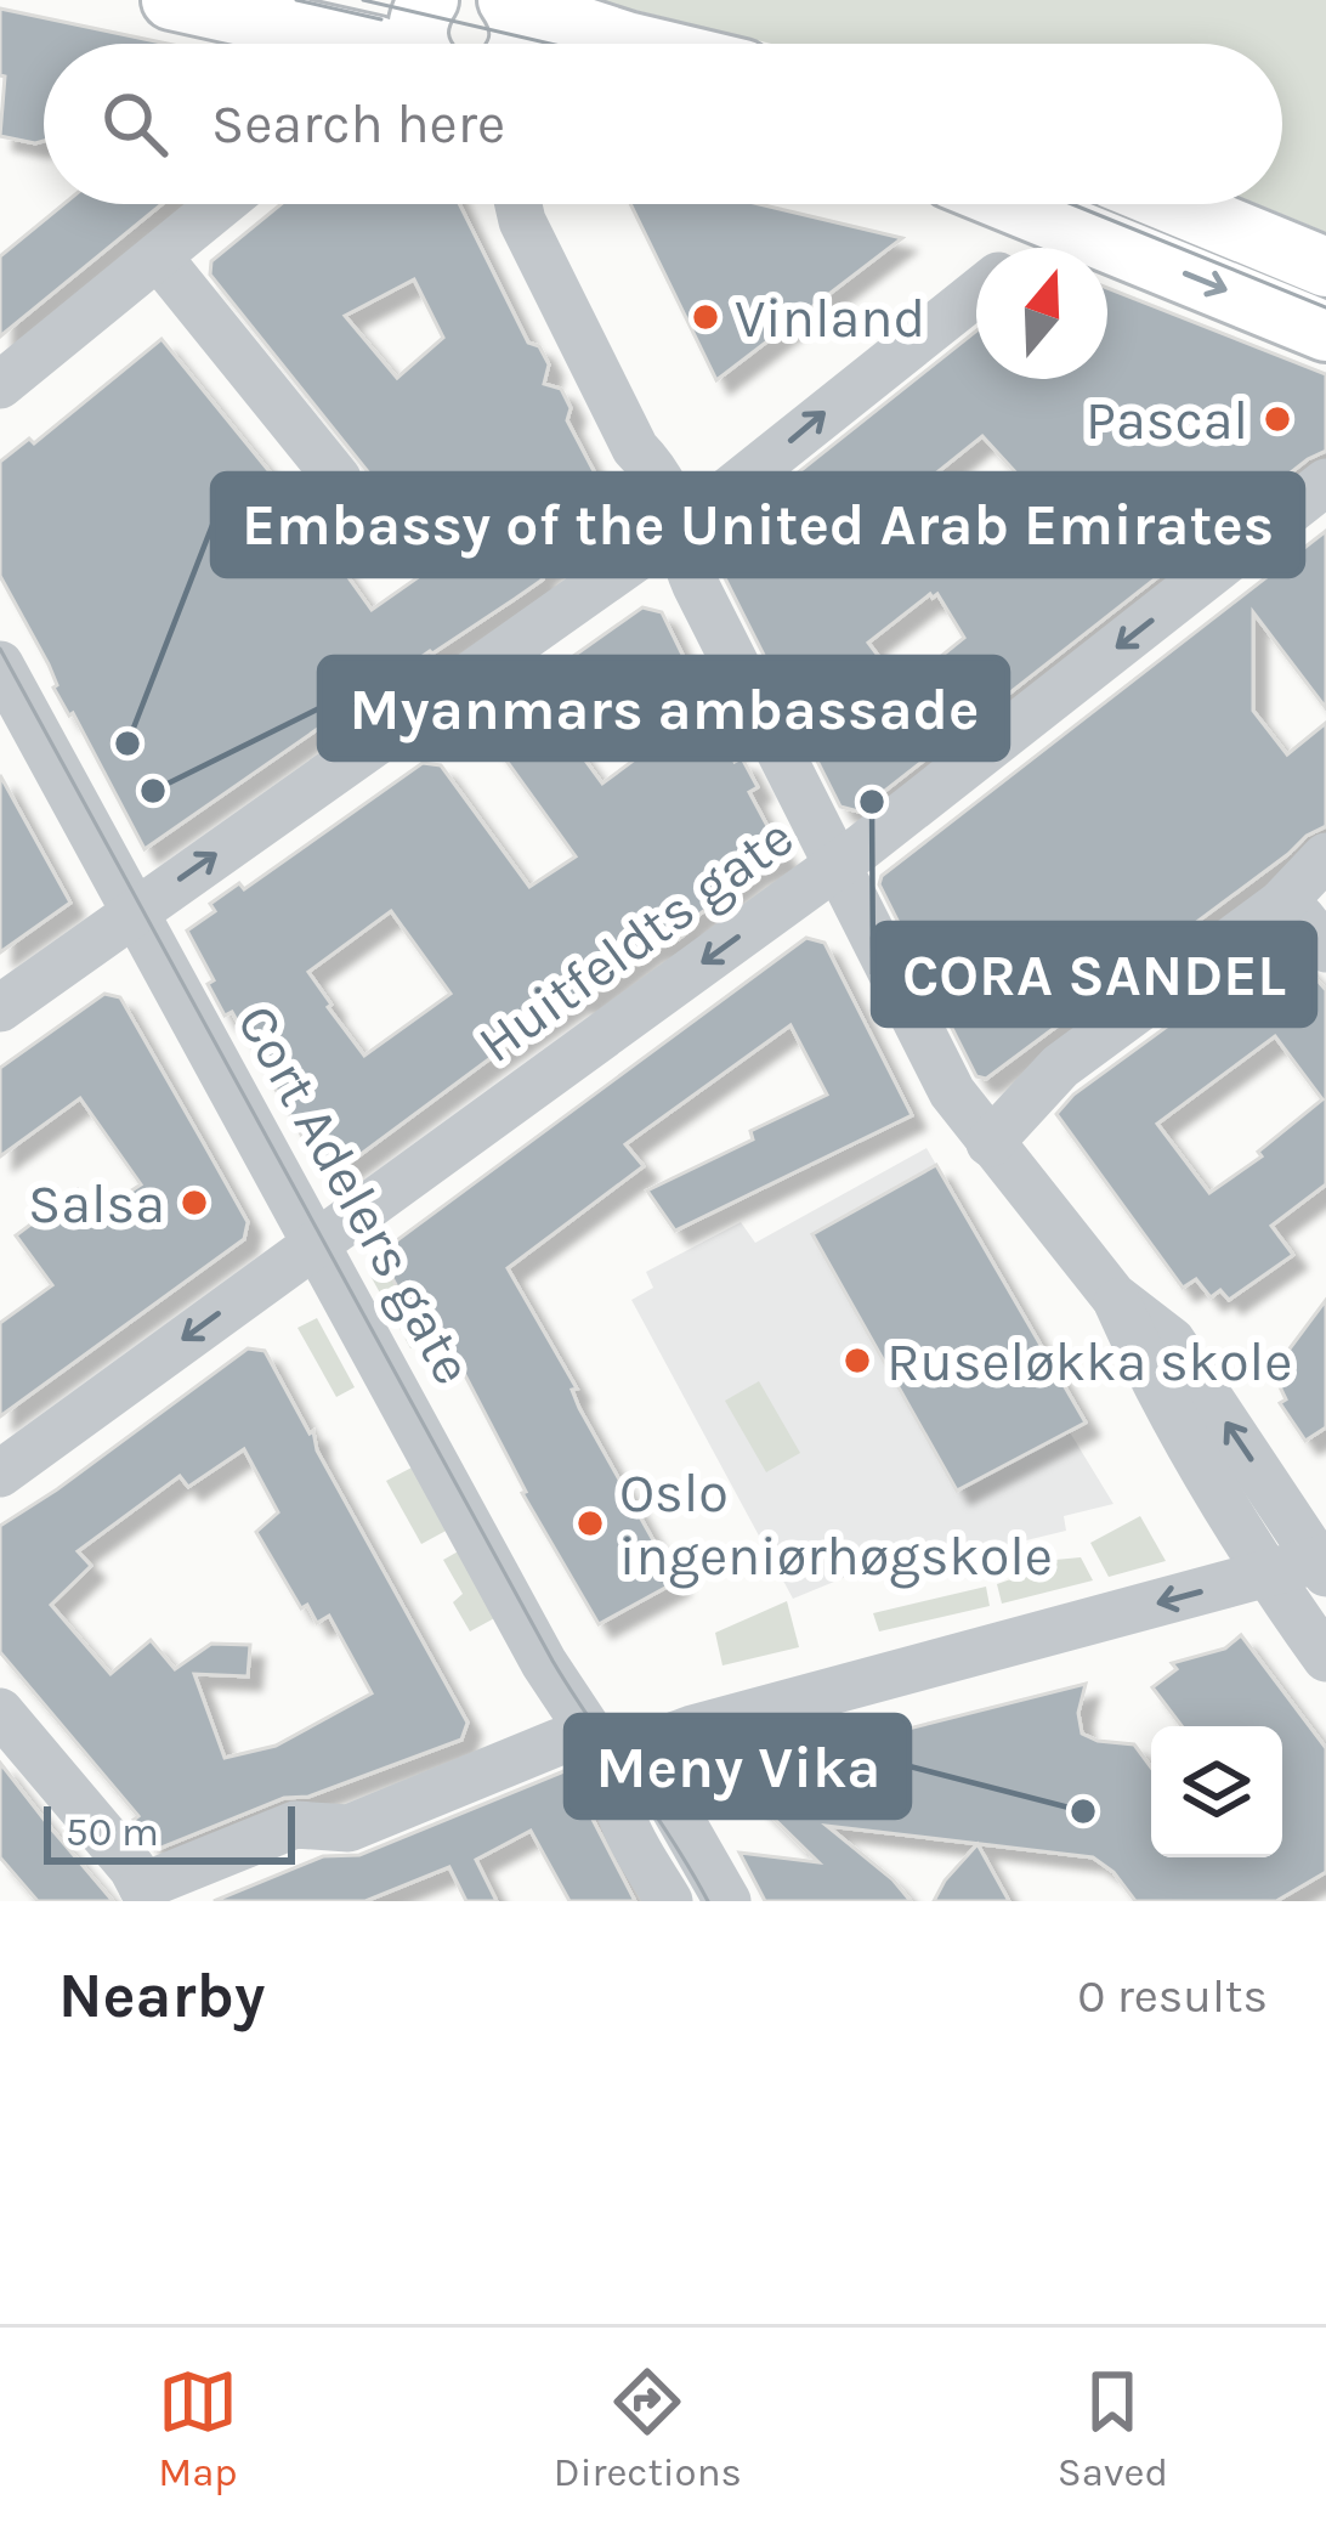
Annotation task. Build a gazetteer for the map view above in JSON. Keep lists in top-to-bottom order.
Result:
{
  "streets": {
    "street": ["Huitfeldts gate", "Cort Adelers gate"]
  },
  "crossings": [
    ["Huitfeldts gate", "Cort Adelers gate"]
  ],
  "places": [
    "Vinland",
    "Pascal",
    "Embassy of the United Arab Emirates",
    "Myanmars ambassade",
    "CORA SANDEL",
    "Salsa",
    "Ruseløkka skole",
    "Oslo ingeniørhøgskole",
    "Meny Vika"
  ],
  "scale_bar": "50 m",
  "north": "top",
  "page": {
    "search": "Search here",
    "scale": "50 m",
    "heading": ["Nearby", "0 results"],
    "nav": ["Map", "Directions", "Saved"]
  }
}
